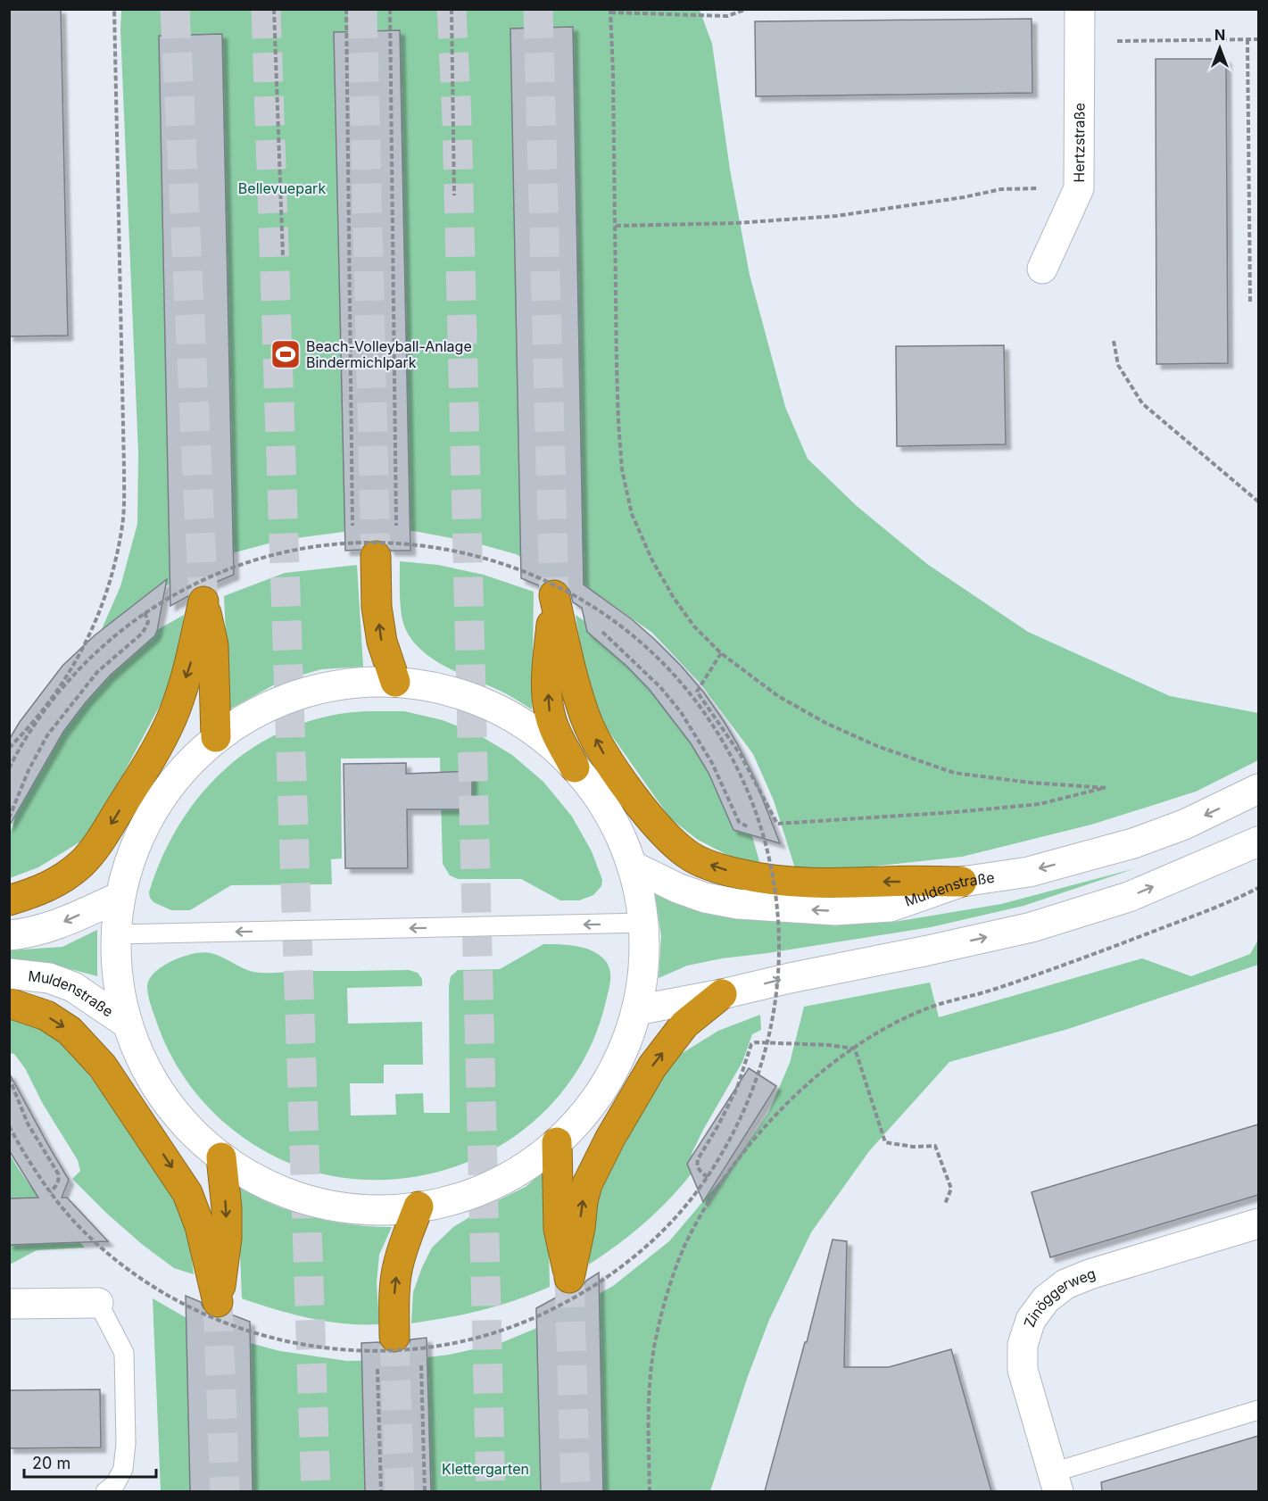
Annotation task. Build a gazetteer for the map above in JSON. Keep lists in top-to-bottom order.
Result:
{
  "streets": {
    "main road": ["Hertzstraße", "Muldenstraße", "Zinöggerweg"]
  },
  "parks": ["Bellevuepark", "Klettergarten"],
  "places": {
    "sports": ["Beach-Volleyball-Anlage Bindermichlpark"]
  },
  "scale_bar": "20 m",
  "north": "top"
}
